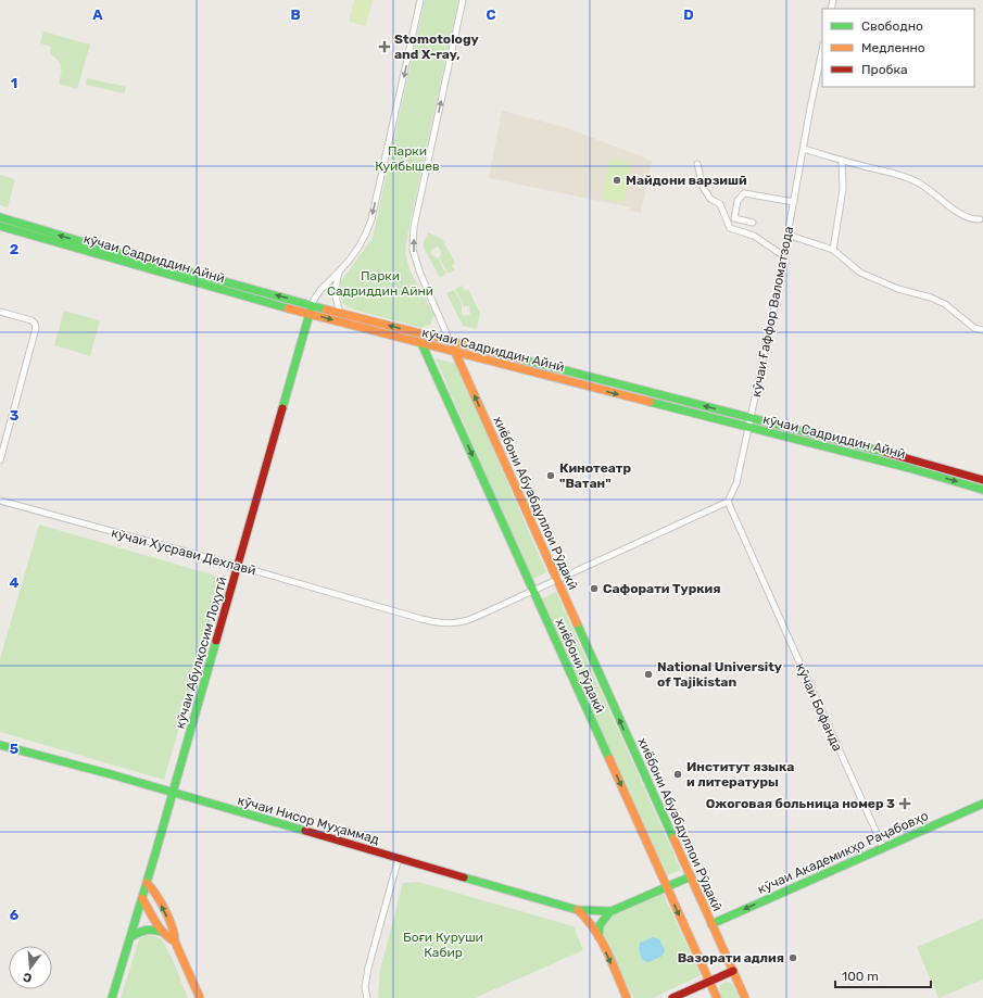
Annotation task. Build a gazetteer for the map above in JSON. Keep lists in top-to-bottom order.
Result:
{
  "streets": {
    "main road": [
      "кӯчаи Садриддин Айнӣ",
      "хиёбони Абуабдуллои Рӯдакӣ",
      "кӯчаи Абулқосим Лоҳутӣ",
      "хиёбони Рӯдакӣ",
      "кӯчаи Нисор Муҳаммад",
      "кӯчаи Академикҳо Раҷабовҳо"
    ],
    "street": ["кӯчаи Ғаффор Валоматзода", "кӯчаи Хусрави Дехлавӣ", "кӯчаи Бофанда"]
  },
  "crossings": [
    ["кӯчаи Садриддин Айнӣ", "кӯчаи Ғаффор Валоматзода"],
    ["кӯчаи Садриддин Айнӣ", "хиёбони Абуабдуллои Рӯдакӣ"],
    ["кӯчаи Садриддин Айнӣ", "кӯчаи Абулқосим Лоҳутӣ"],
    ["кӯчаи Садриддин Айнӣ", "хиёбони Рӯдакӣ"],
    ["кӯчаи Ғаффор Валоматзода", "кӯчаи Бофанда"],
    ["хиёбони Абуабдуллои Рӯдакӣ", "кӯчаи Нисор Муҳаммад"],
    ["хиёбони Абуабдуллои Рӯдакӣ", "кӯчаи Академикҳо Раҷабовҳо"],
    ["кӯчаи Хусрави Дехлавӣ", "кӯчаи Абулқосим Лоҳутӣ"],
    ["кӯчаи Хусрави Дехлавӣ", "хиёбони Рӯдакӣ"],
    ["кӯчаи Абулқосим Лоҳутӣ", "кӯчаи Нисор Муҳаммад"],
    ["хиёбони Рӯдакӣ", "кӯчаи Нисор Муҳаммад"],
    ["кӯчаи Бофанда", "кӯчаи Академикҳо Раҷабовҳо"]
  ],
  "one_way": ["хиёбони Абуабдуллои Рӯдакӣ", "хиёбони Рӯдакӣ", "кӯчаи Академикҳо Раҷабовҳо"],
  "parks": ["Парки Куйбышев", "Парки Садриддин Айнӣ", "Боғи Куруши Кабир"],
  "places": {
    "health": ["Stomotology and X-ray,", "Ожоговая больница номер 3"],
    "other": [
      "Майдони варзишӣ",
      "Кинотеатр \"Ватан\"",
      "Сафорати Туркия",
      "National University of Tajikistan",
      "Институт языка и литературы",
      "Вазорати адлия"
    ]
  },
  "legend": ["Свободно", "Медленно", "Пробка"],
  "scale_bar": "100 m",
  "north": "bottom",
  "grid": {
    "columns": [
      "A",
      "B",
      "C",
      "D"
    ],
    "rows": [
      "1",
      "2",
      "3",
      "4",
      "5",
      "6"
    ]
  }
}
